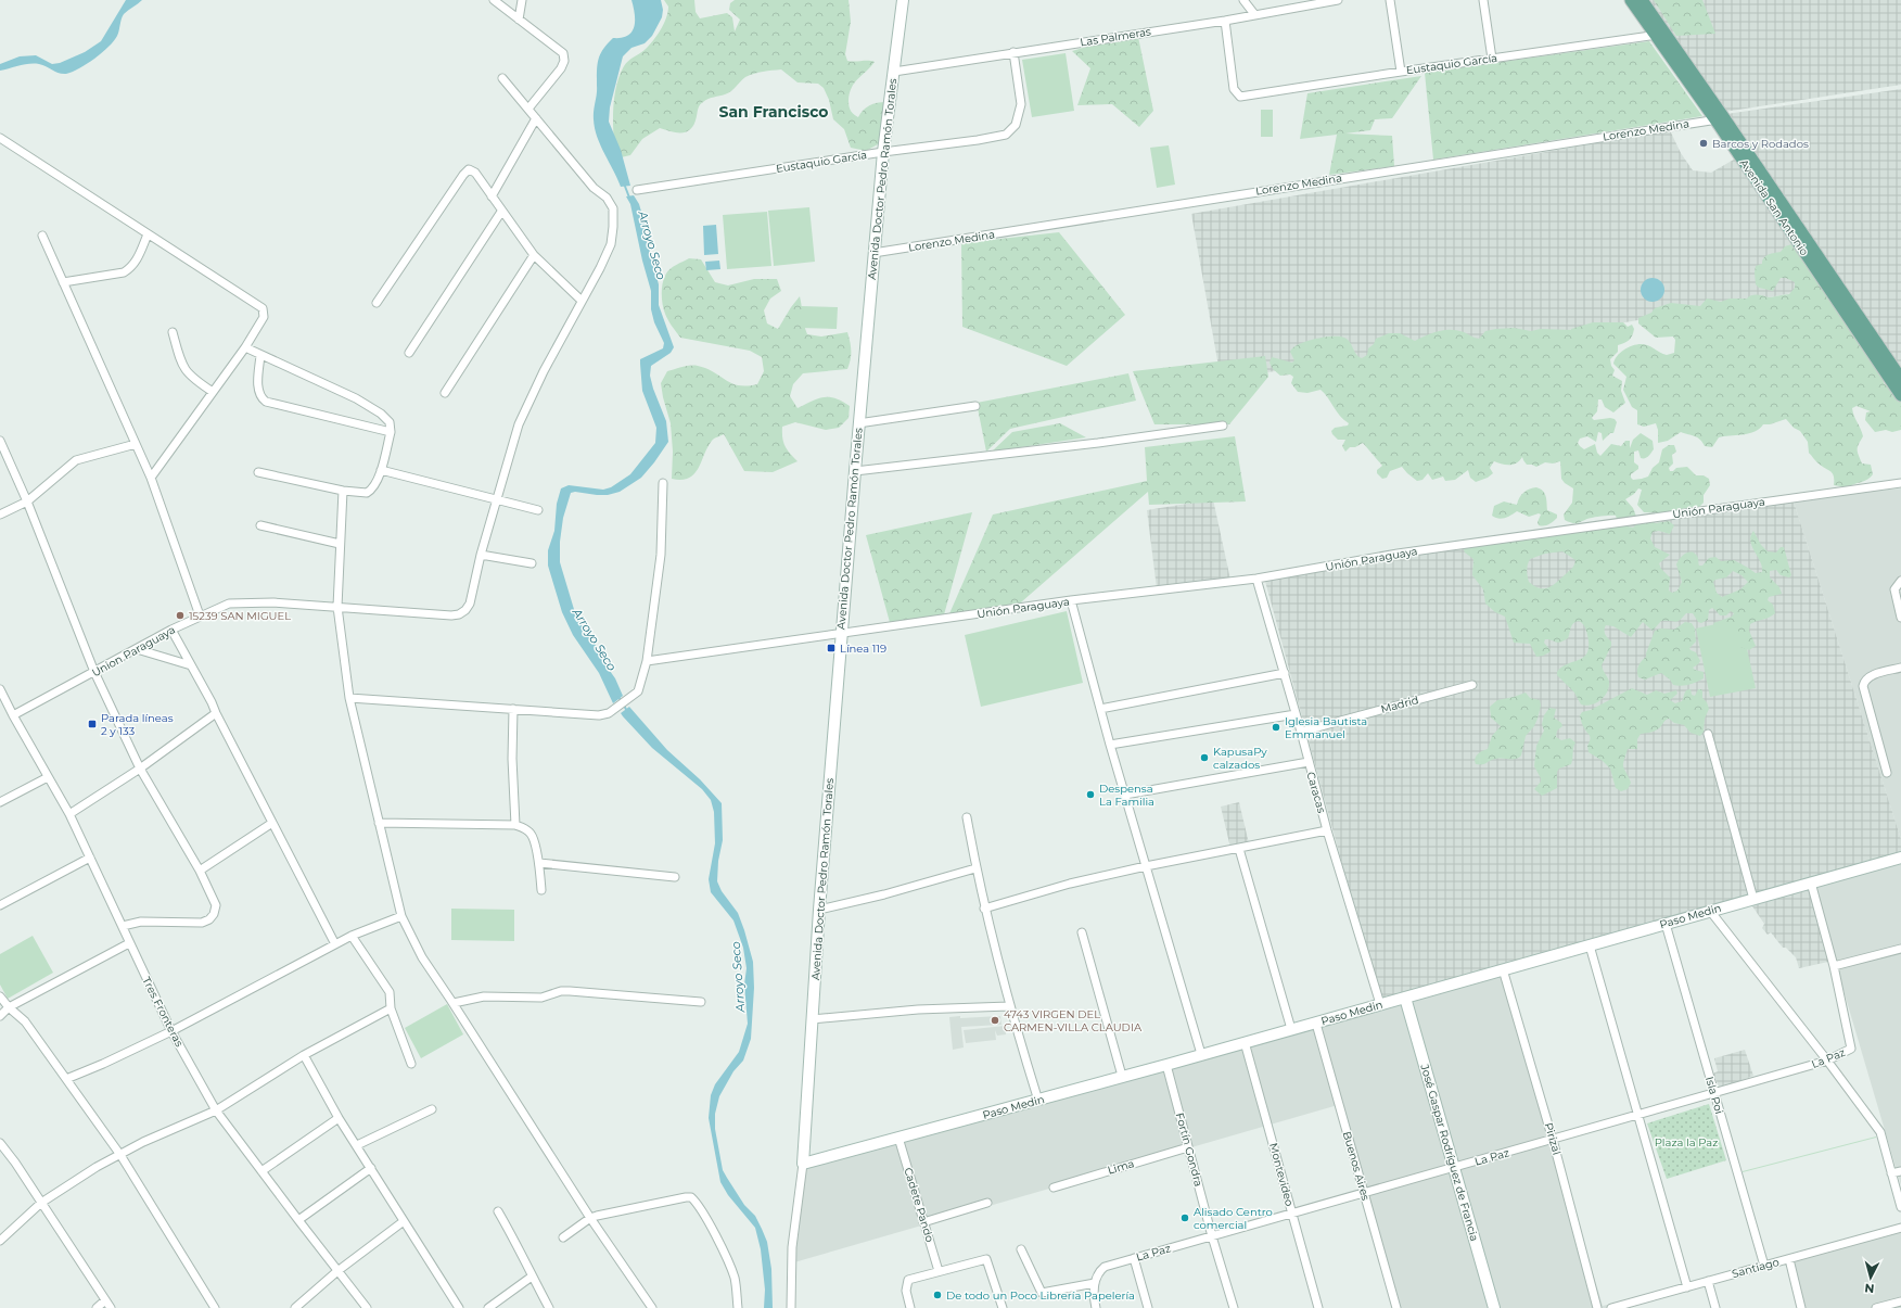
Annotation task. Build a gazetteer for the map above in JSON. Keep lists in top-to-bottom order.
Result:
{
  "streets": {
    "main road": ["Avenida San Antonio"],
    "street": [
      "Las Palmeras",
      "Eustaquio García",
      "Lorenzo Medina",
      "Avenida Doctor Pedro Ramón Torales",
      "Unión Paraguaya",
      "Union Paraguaya",
      "Madrid",
      "Caracas",
      "Paso Medin",
      "Tres Fronteras",
      "La Paz",
      "Isla Poi",
      "Pirizal",
      "Fortín Gondra",
      "José Gaspar Rodríguez de Francia",
      "Buenos Aires",
      "Lima",
      "Montevideo",
      "Cadete Pando",
      "Santiago"
    ]
  },
  "crossings": [
    ["Las Palmeras", "Eustaquio García"],
    ["Las Palmeras", "Avenida Doctor Pedro Ramón Torales"],
    ["Eustaquio García", "Avenida Doctor Pedro Ramón Torales"],
    ["Eustaquio García", "Avenida San Antonio"],
    ["Lorenzo Medina", "Avenida Doctor Pedro Ramón Torales"],
    ["Lorenzo Medina", "Avenida San Antonio"],
    ["Avenida Doctor Pedro Ramón Torales", "Unión Paraguaya"],
    ["Avenida Doctor Pedro Ramón Torales", "Paso Medin"],
    ["Unión Paraguaya", "Caracas"],
    ["Union Paraguaya", "Tres Fronteras"],
    ["Madrid", "Caracas"],
    ["Caracas", "Paso Medin"],
    ["Paso Medin", "Isla Poi"],
    ["Paso Medin", "Pirizal"],
    ["Paso Medin", "Fortín Gondra"],
    ["Paso Medin", "José Gaspar Rodríguez de Francia"],
    ["Paso Medin", "Buenos Aires"],
    ["Paso Medin", "Montevideo"],
    ["Paso Medin", "Cadete Pando"],
    ["La Paz", "Isla Poi"],
    ["La Paz", "Pirizal"],
    ["La Paz", "Fortín Gondra"],
    ["La Paz", "José Gaspar Rodríguez de Francia"],
    ["La Paz", "Buenos Aires"],
    ["La Paz", "Montevideo"],
    ["Isla Poi", "Santiago"],
    ["Fortín Gondra", "Lima"]
  ],
  "districts": ["San Francisco"],
  "water": ["Arroyo Seco"],
  "parks": ["Plaza la Paz"],
  "places": {
    "other": [
      "Barcos y Rodados",
      "15239 SAN MIGUEL",
      "Iglesia Bautista Emmanuel",
      "KapusaPy calzados",
      "Despensa La Familia",
      "4743 VIRGEN DEL CARMEN-VILLA CLAUDIA",
      "Alisado Centro comercial",
      "De todo un Poco Librería Papelería"
    ],
    "transit": ["Línea 119", "Parada líneas 2 y 133"]
  },
  "north": "bottom"
}
